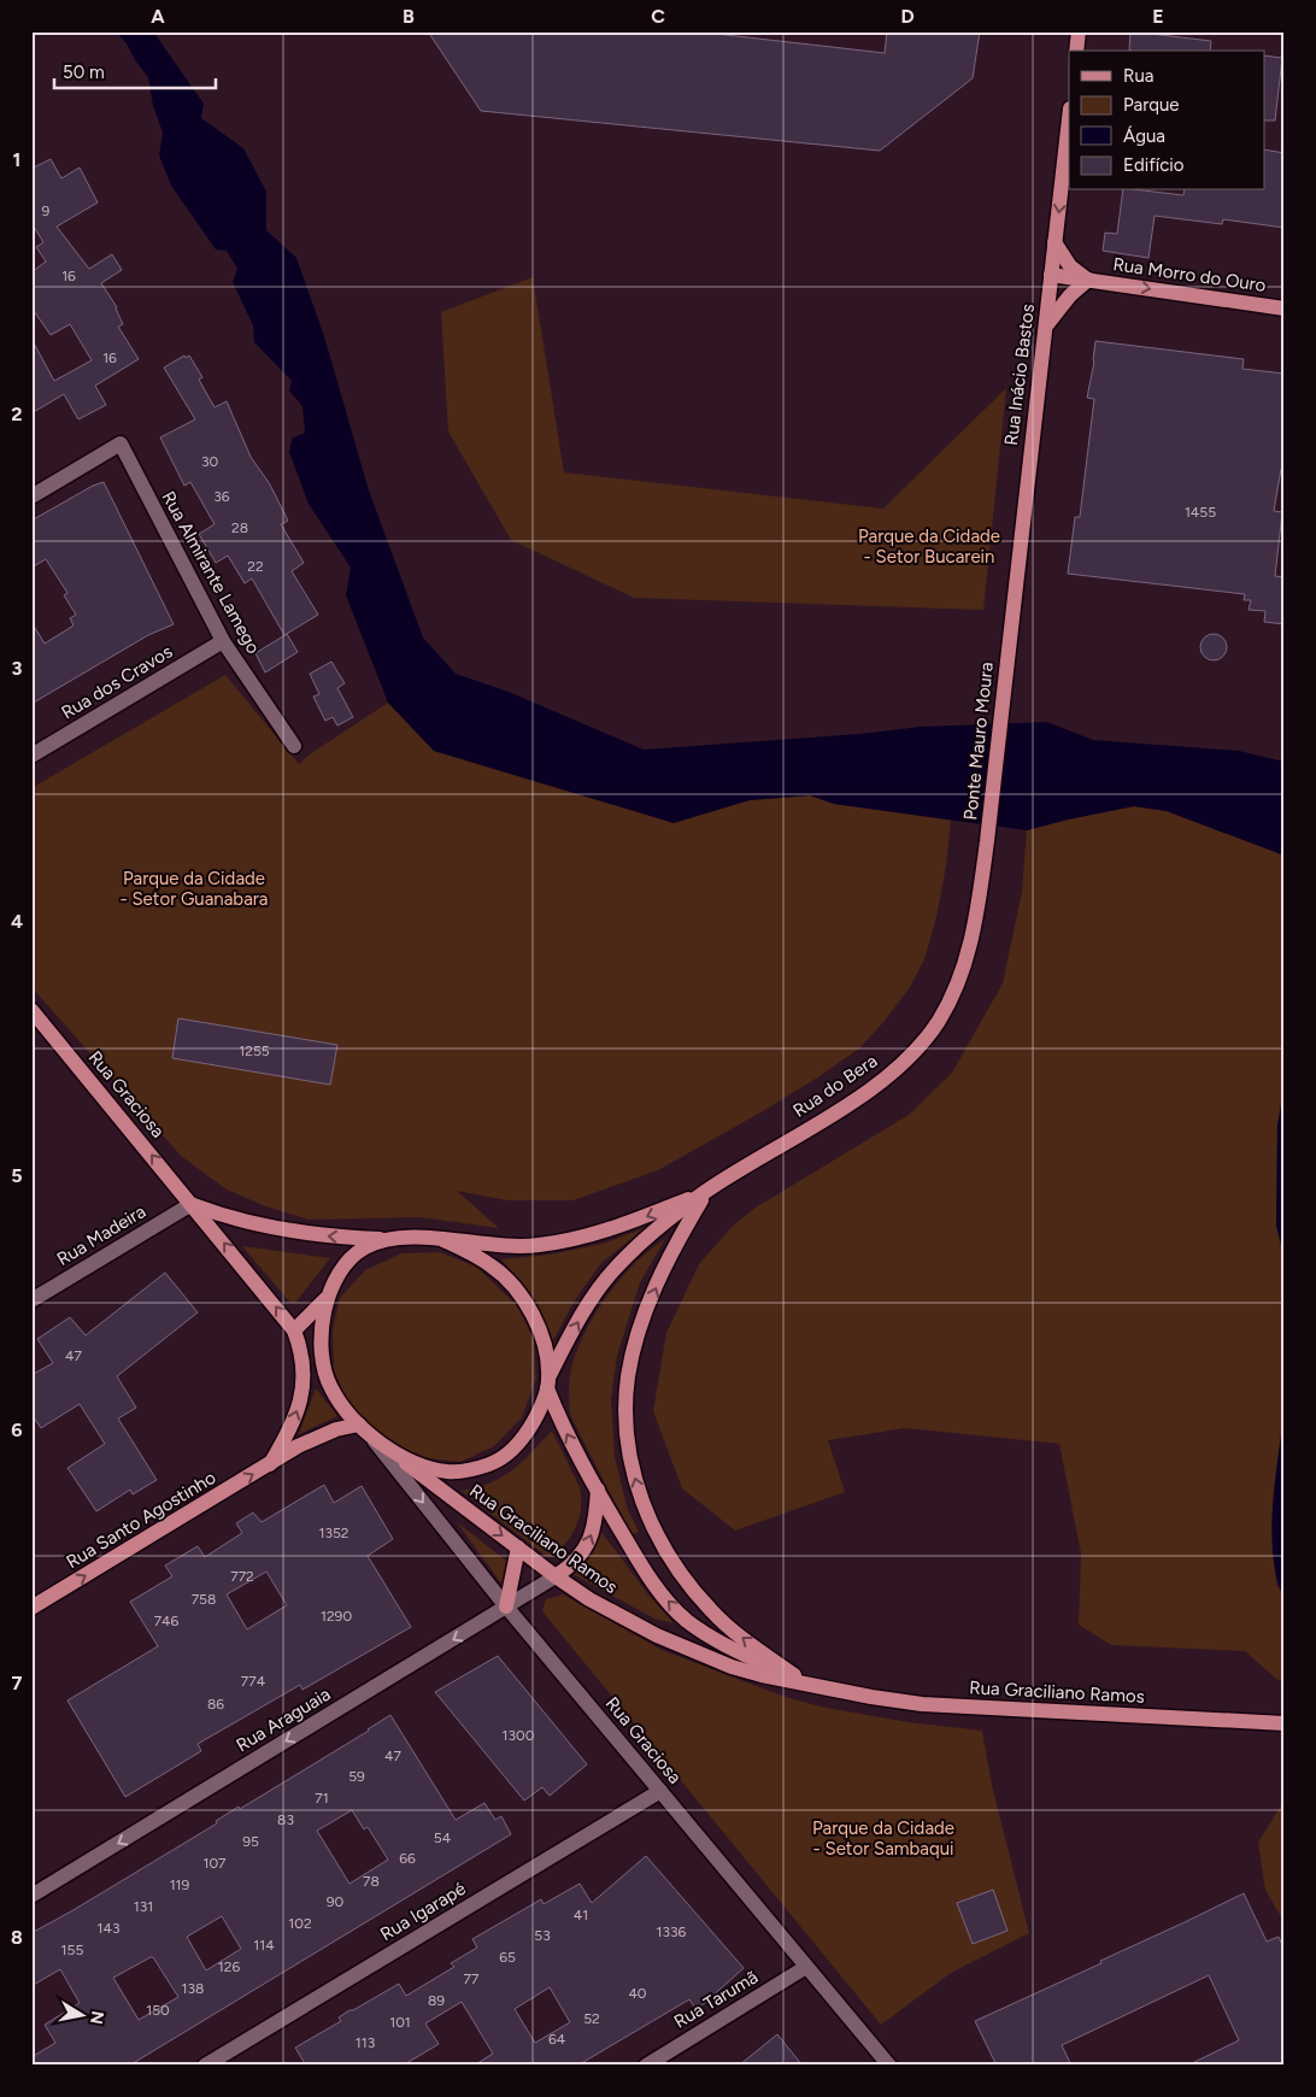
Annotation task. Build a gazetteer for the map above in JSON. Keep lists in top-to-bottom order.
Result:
{
  "streets": {
    "main road": [
      "Rua Morro do Ouro",
      "Rua Inácio Bastos",
      "Ponte Mauro Moura",
      "Rua do Bera",
      "Rua Graciosa",
      "Rua Santo Agostinho",
      "Rua Graciliano Ramos"
    ],
    "street": [
      "Rua Almirante Lamego",
      "Rua dos Cravos",
      "Rua Madeira",
      "Rua Araguaia",
      "Rua Igarapé",
      "Rua Tarumã"
    ]
  },
  "crossings": [
    ["Rua Morro do Ouro", "Rua Inácio Bastos"],
    ["Rua Inácio Bastos", "Ponte Mauro Moura"],
    ["Rua Almirante Lamego", "Rua dos Cravos"],
    ["Ponte Mauro Moura", "Rua do Bera"],
    ["Rua do Bera", "Rua Graciosa"],
    ["Rua do Bera", "Rua Graciliano Ramos"],
    ["Rua Graciosa", "Rua Madeira"],
    ["Rua Graciosa", "Rua Santo Agostinho"],
    ["Rua Graciosa", "Rua Araguaia"],
    ["Rua Graciosa", "Rua Igarapé"],
    ["Rua Graciosa", "Rua Tarumã"],
    ["Rua Graciliano Ramos", "Rua Araguaia"]
  ],
  "one_way": ["Rua Morro do Ouro", "Rua Santo Agostinho", "Rua Araguaia"],
  "parks": ["Parque da Cidade - Setor Bucarein", "Parque da Cidade - Setor Guanabara", "Parque da Cidade - Setor Sambaqui"],
  "house_numbers": [
    "9",
    "16",
    "16",
    "30",
    "36",
    "1455",
    "28",
    "22",
    "1255",
    "47",
    "1352",
    "772",
    "758",
    "1290",
    "746",
    "774",
    "86",
    "1300",
    "47",
    "59",
    "71",
    "83",
    "54",
    "95",
    "66",
    "107",
    "78",
    "119",
    "90",
    "131",
    "41",
    "102",
    "143",
    "1336",
    "53",
    "114",
    "155",
    "65",
    "126",
    "77",
    "138",
    "40",
    "89",
    "150",
    "52",
    "101",
    "64",
    "113"
  ],
  "legend": [
    "Rua",
    "Parque",
    "Água",
    "Edifício"
  ],
  "scale_bar": "50 m",
  "north": "right",
  "grid": {
    "columns": [
      "A",
      "B",
      "C",
      "D",
      "E"
    ],
    "rows": [
      "1",
      "2",
      "3",
      "4",
      "5",
      "6",
      "7",
      "8"
    ]
  }
}
